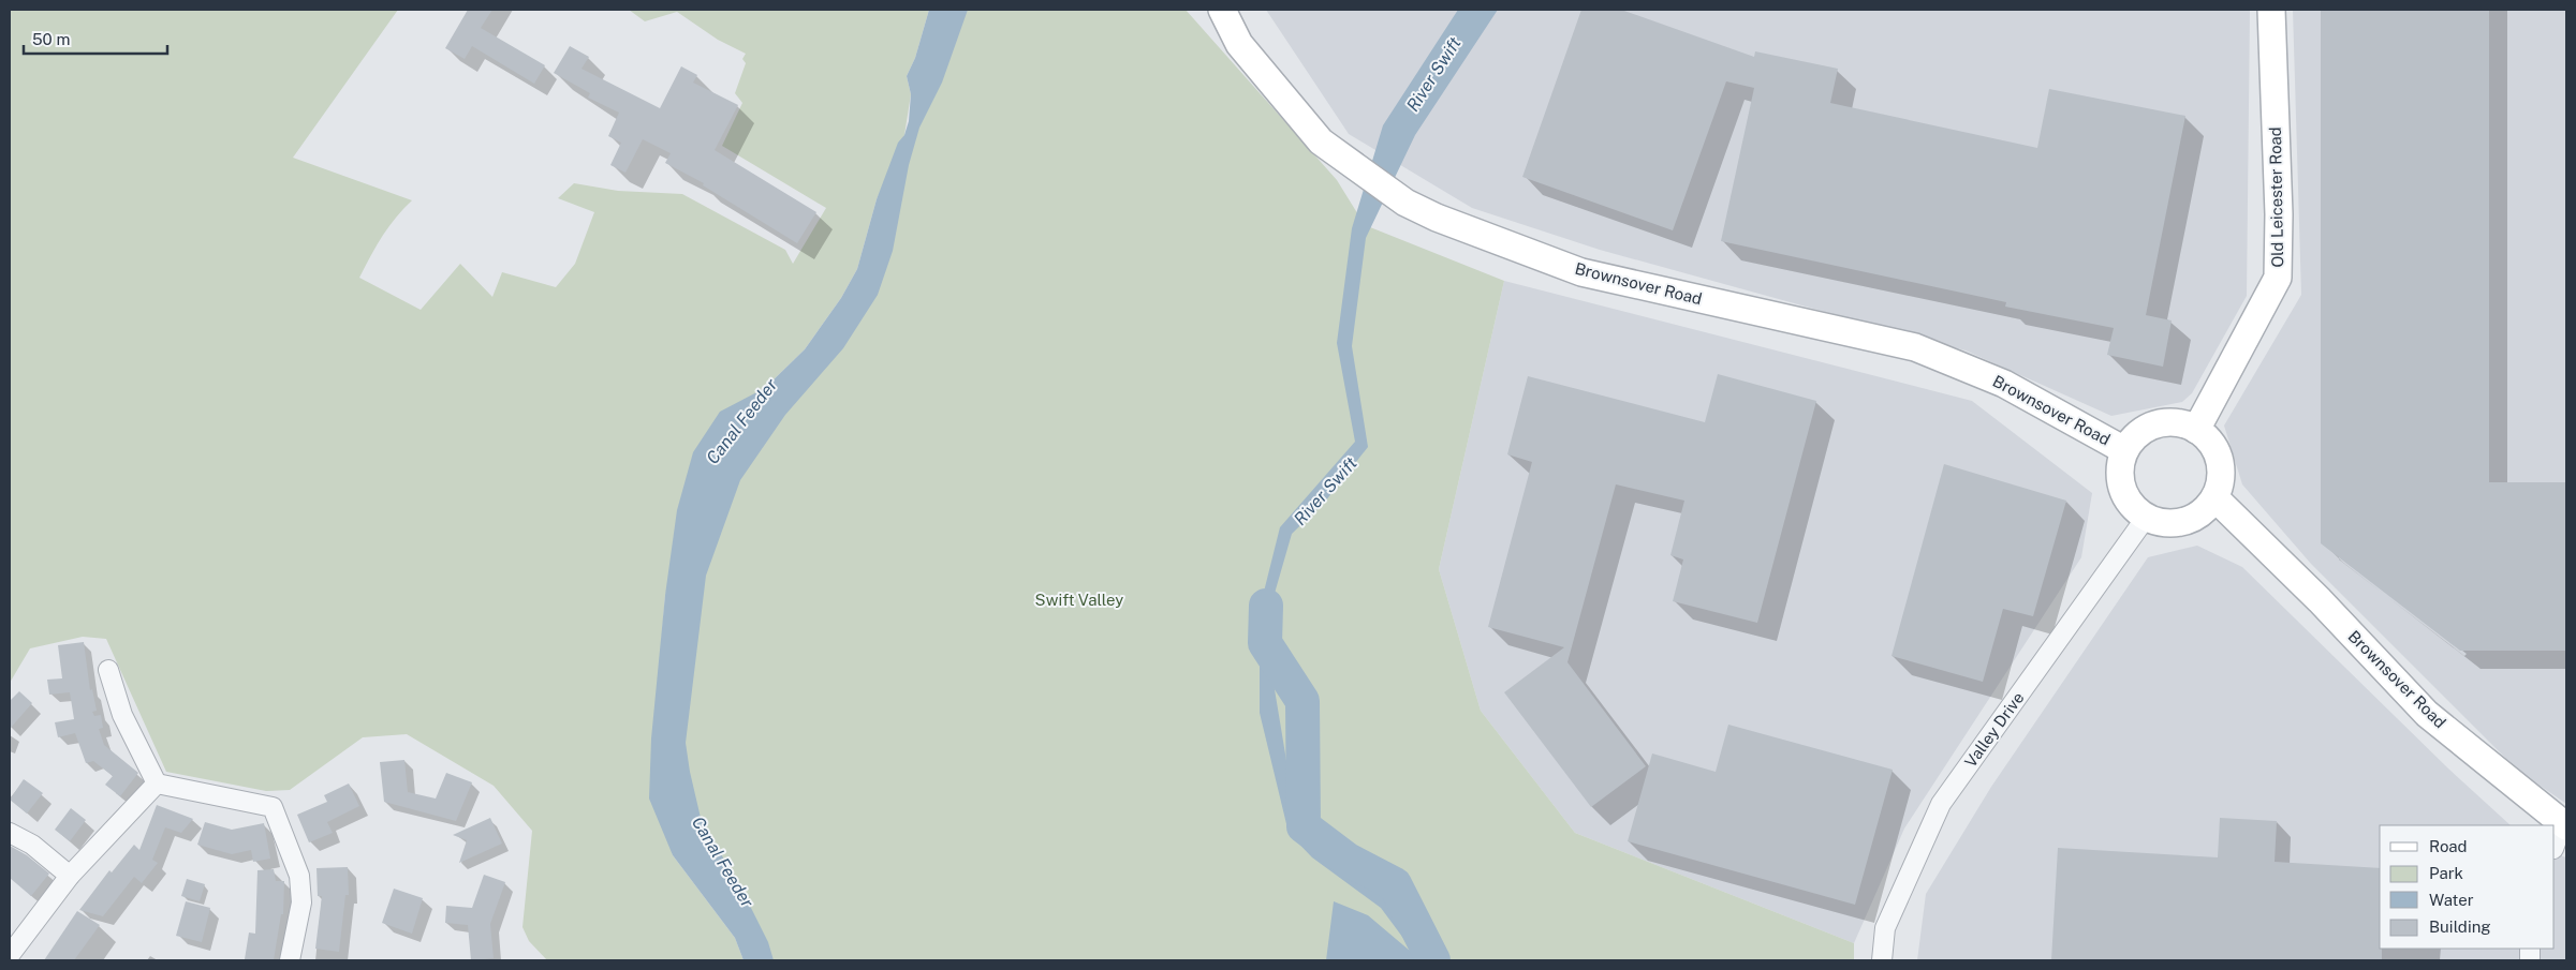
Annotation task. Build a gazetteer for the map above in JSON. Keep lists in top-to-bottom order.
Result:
{
  "streets": {
    "street": ["Old Leicester Road", "Brownsover Road", "Valley Drive"]
  },
  "crossings": [
    ["Old Leicester Road", "Brownsover Road"],
    ["Old Leicester Road", "Valley Drive"],
    ["Brownsover Road", "Valley Drive"]
  ],
  "water": ["River Swift", "Canal Feeder"],
  "parks": ["Swift Valley"],
  "legend": [
    "Road",
    "Park",
    "Water",
    "Building"
  ],
  "scale_bar": "50 m"
}
